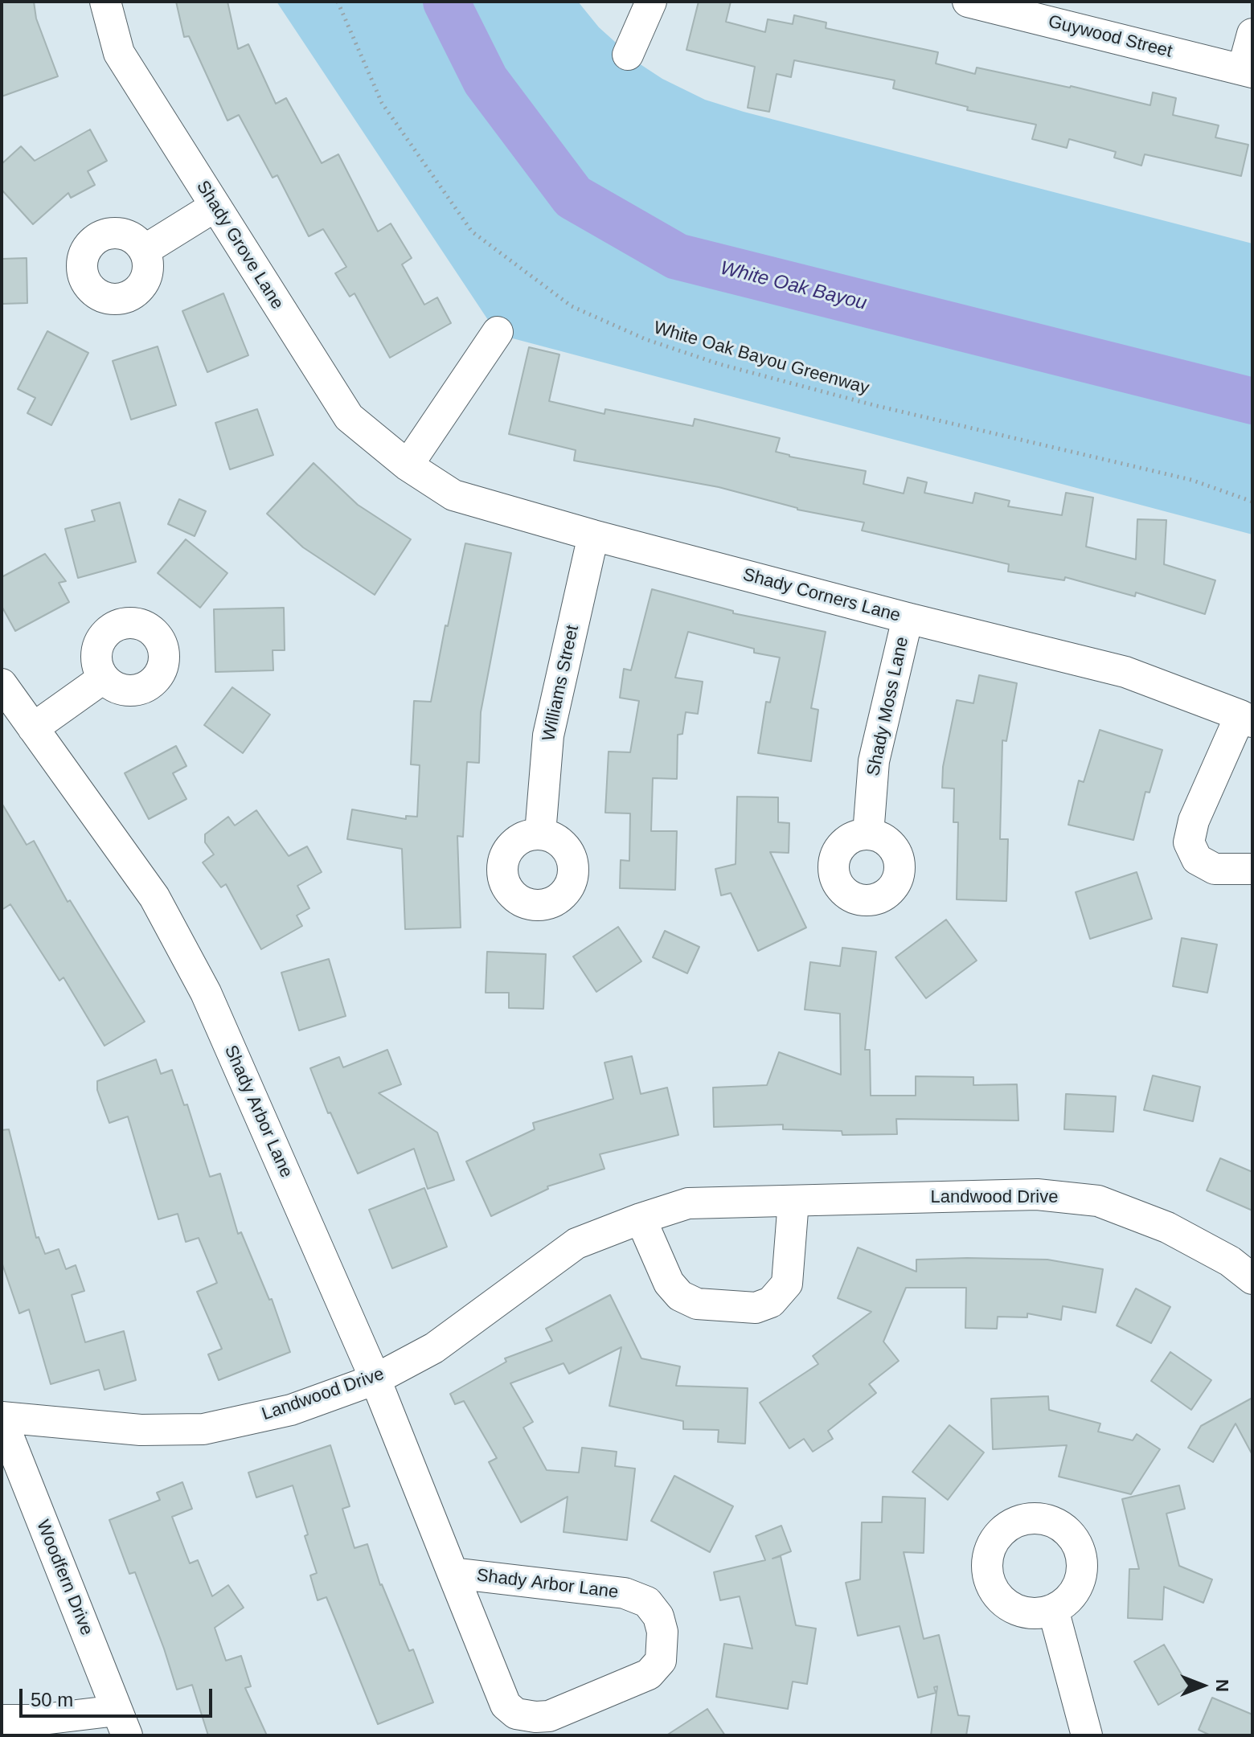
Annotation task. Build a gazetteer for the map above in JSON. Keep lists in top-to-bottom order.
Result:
{
  "streets": {
    "street": [
      "Guywood Street",
      "Shady Grove Lane",
      "Shady Corners Lane",
      "Williams Street",
      "Shady Moss Lane",
      "Shady Arbor Lane",
      "Landwood Drive",
      "Woodfern Drive"
    ],
    "path": ["White Oak Bayou Greenway"]
  },
  "crossings": [
    ["Shady Grove Lane", "Shady Corners Lane"],
    ["Shady Corners Lane", "Williams Street"],
    ["Shady Corners Lane", "Shady Moss Lane"],
    ["Shady Arbor Lane", "Landwood Drive"],
    ["Landwood Drive", "Woodfern Drive"]
  ],
  "water": ["White Oak Bayou"],
  "scale_bar": "50 m",
  "north": "right"
}
